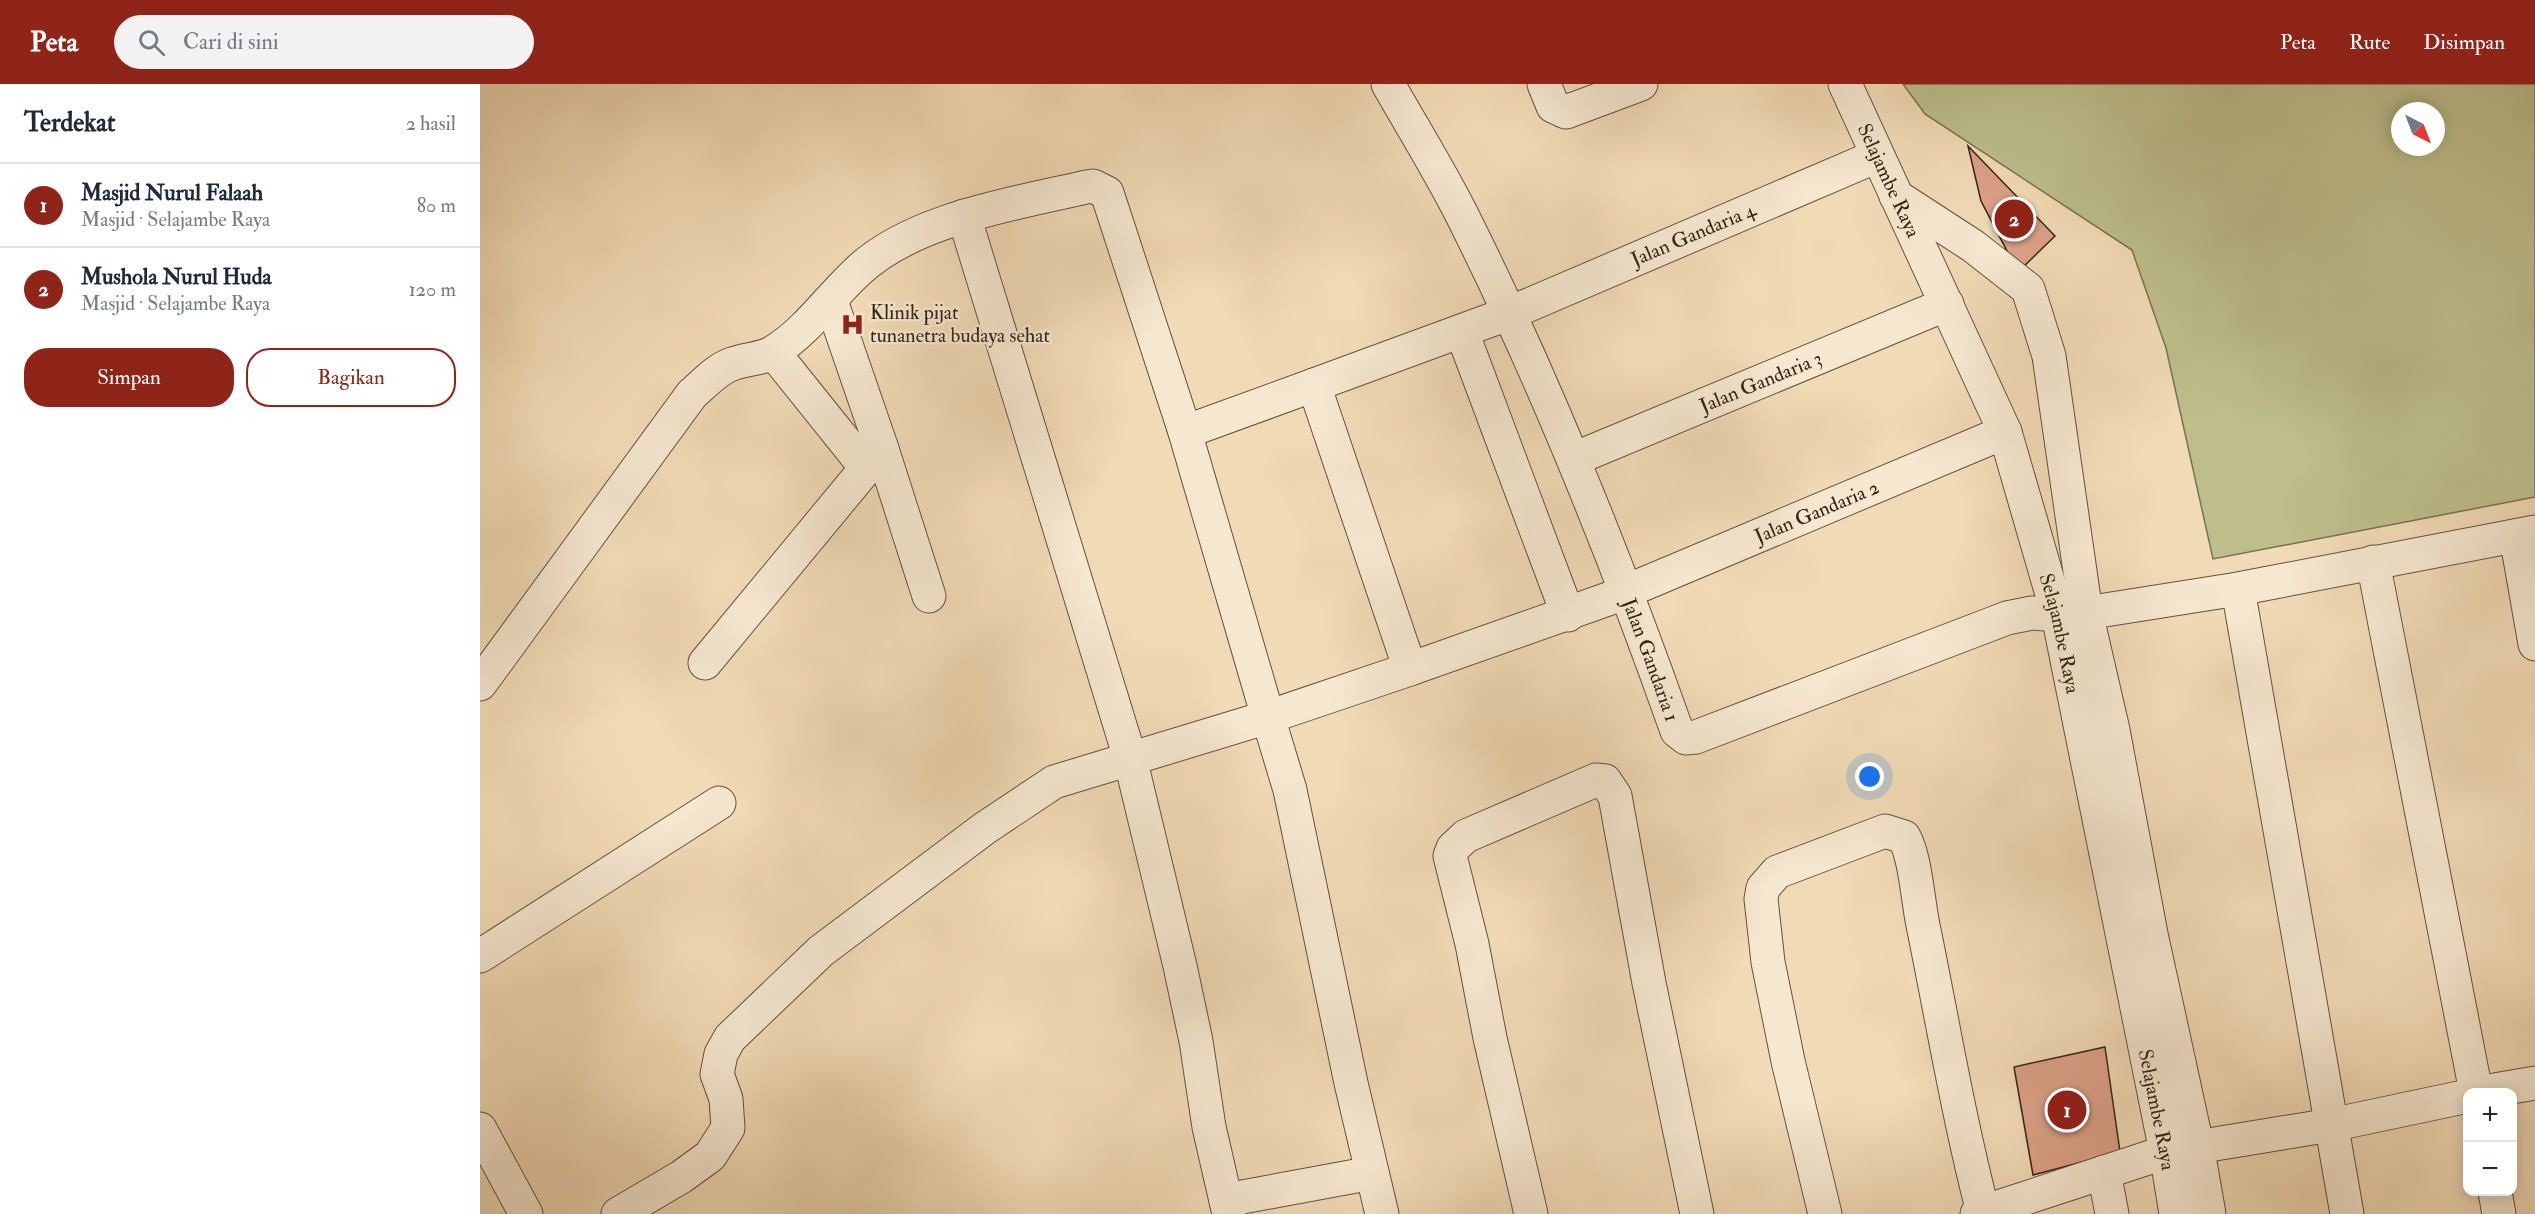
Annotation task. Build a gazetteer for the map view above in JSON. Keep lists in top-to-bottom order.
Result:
{
  "streets": {
    "street": [
      "Selajambe Raya",
      "Jalan Gandaria 4",
      "Jalan Gandaria 3",
      "Jalan Gandaria 2",
      "Jalan Gandaria 1"
    ]
  },
  "crossings": [
    ["Selajambe Raya", "Jalan Gandaria 4"],
    ["Selajambe Raya", "Jalan Gandaria 3"],
    ["Selajambe Raya", "Jalan Gandaria 2"],
    ["Selajambe Raya", "Jalan Gandaria 1"],
    ["Jalan Gandaria 4", "Jalan Gandaria 1"],
    ["Jalan Gandaria 3", "Jalan Gandaria 1"],
    ["Jalan Gandaria 2", "Jalan Gandaria 1"]
  ],
  "places": {
    "hospital": ["Klinik pijat tunanetra budaya sehat"]
  },
  "north": "bottom right",
  "page": {
    "header": "Peta",
    "search": "Cari di sini",
    "nav": ["Peta", "Rute", "Disimpan"],
    "heading": ["Terdekat", "2 hasil"],
    "list": [
      {
        "mark": "1",
        "name": "Masjid Nurul Falaah",
        "note": "Masjid · Selajambe Raya",
        "value": "80 m"
      },
      {
        "mark": "2",
        "name": "Mushola Nurul Huda",
        "note": "Masjid · Selajambe Raya",
        "value": "120 m"
      }
    ],
    "pins": ["2", "1"],
    "buttons": ["Simpan", "Bagikan"],
    "map_buttons": ["+", "−"]
  }
}
